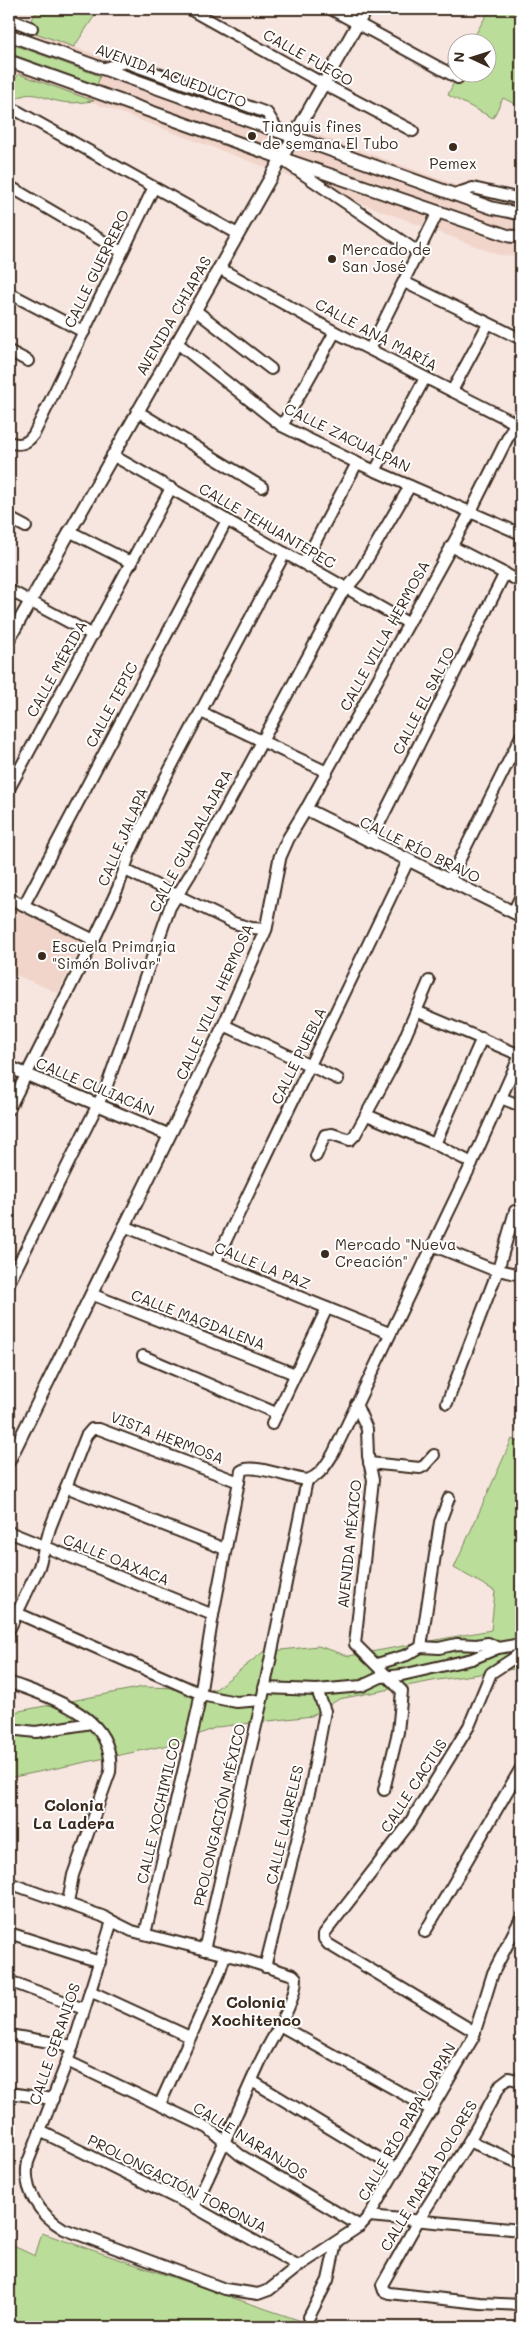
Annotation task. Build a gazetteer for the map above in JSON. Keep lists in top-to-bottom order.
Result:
{
  "streets": {
    "street": [
      "CALLE FUEGO",
      "AVENIDA ACUEDUCTO",
      "CALLE GUERRERO",
      "AVENIDA CHIAPAS",
      "CALLE ANA MARÍA",
      "CALLE ZACUALPAN",
      "CALLE TEHUANTEPEC",
      "CALLE VILLA HERMOSA",
      "CALLE MÉRIDA",
      "CALLE EL SALTO",
      "CALLE TEPIC",
      "CALLE JALAPA",
      "CALLE GUADALAJARA",
      "CALLE RÍO BRAVO",
      "CALLE PUEBLA",
      "CALLE CULIACÁN",
      "CALLE LA PAZ",
      "CALLE MAGDALENA",
      "VISTA HERMOSA",
      "AVENIDA MÉXICO",
      "CALLE OAXACA",
      "CALLE CACTUS",
      "CALLE XOCHIMILCO",
      "PROLONGACIÓN MÉXICO",
      "CALLE LAURELES",
      "CALLE GERANIOS",
      "CALLE RÍO PAPALOAPAN",
      "CALLE NARANJOS",
      "CALLE MARÍA DOLORES",
      "PROLONGACIÓN TORONJA"
    ]
  },
  "crossings": [
    ["CALLE FUEGO", "AVENIDA CHIAPAS"],
    ["AVENIDA ACUEDUCTO", "AVENIDA CHIAPAS"],
    ["AVENIDA CHIAPAS", "CALLE ANA MARÍA"],
    ["AVENIDA CHIAPAS", "CALLE ZACUALPAN"],
    ["AVENIDA CHIAPAS", "CALLE TEHUANTEPEC"],
    ["CALLE ANA MARÍA", "CALLE VILLA HERMOSA"],
    ["CALLE ZACUALPAN", "CALLE VILLA HERMOSA"],
    ["CALLE ZACUALPAN", "CALLE GUADALAJARA"],
    ["CALLE TEHUANTEPEC", "CALLE VILLA HERMOSA"],
    ["CALLE TEHUANTEPEC", "CALLE MÉRIDA"],
    ["CALLE TEHUANTEPEC", "CALLE TEPIC"],
    ["CALLE TEHUANTEPEC", "CALLE JALAPA"],
    ["CALLE TEHUANTEPEC", "CALLE GUADALAJARA"],
    ["CALLE VILLA HERMOSA", "CALLE RÍO BRAVO"],
    ["CALLE VILLA HERMOSA", "CALLE CULIACÁN"],
    ["CALLE VILLA HERMOSA", "CALLE LA PAZ"],
    ["CALLE VILLA HERMOSA", "CALLE MAGDALENA"],
    ["CALLE EL SALTO", "CALLE RÍO BRAVO"],
    ["CALLE JALAPA", "CALLE CULIACÁN"],
    ["CALLE GUADALAJARA", "CALLE CULIACÁN"],
    ["CALLE RÍO BRAVO", "CALLE PUEBLA"],
    ["CALLE PUEBLA", "CALLE LA PAZ"],
    ["VISTA HERMOSA", "CALLE OAXACA"],
    ["VISTA HERMOSA", "CALLE XOCHIMILCO"],
    ["CALLE OAXACA", "CALLE XOCHIMILCO"],
    ["CALLE CACTUS", "CALLE RÍO PAPALOAPAN"],
    ["CALLE GERANIOS", "CALLE RÍO PAPALOAPAN"],
    ["CALLE GERANIOS", "CALLE NARANJOS"],
    ["CALLE GERANIOS", "PROLONGACIÓN TORONJA"],
    ["CALLE RÍO PAPALOAPAN", "CALLE NARANJOS"],
    ["CALLE RÍO PAPALOAPAN", "PROLONGACIÓN TORONJA"]
  ],
  "districts": ["Colonia La Ladera", "Colonia Xochitenco"],
  "places": [
    "Tianguis fines de semana El Tubo",
    "Pemex",
    "Mercado de San José",
    "Escuela Primaria \"Simón Bolivar\"",
    "Mercado \"Nueva Creación\""
  ],
  "north": "left"
}
